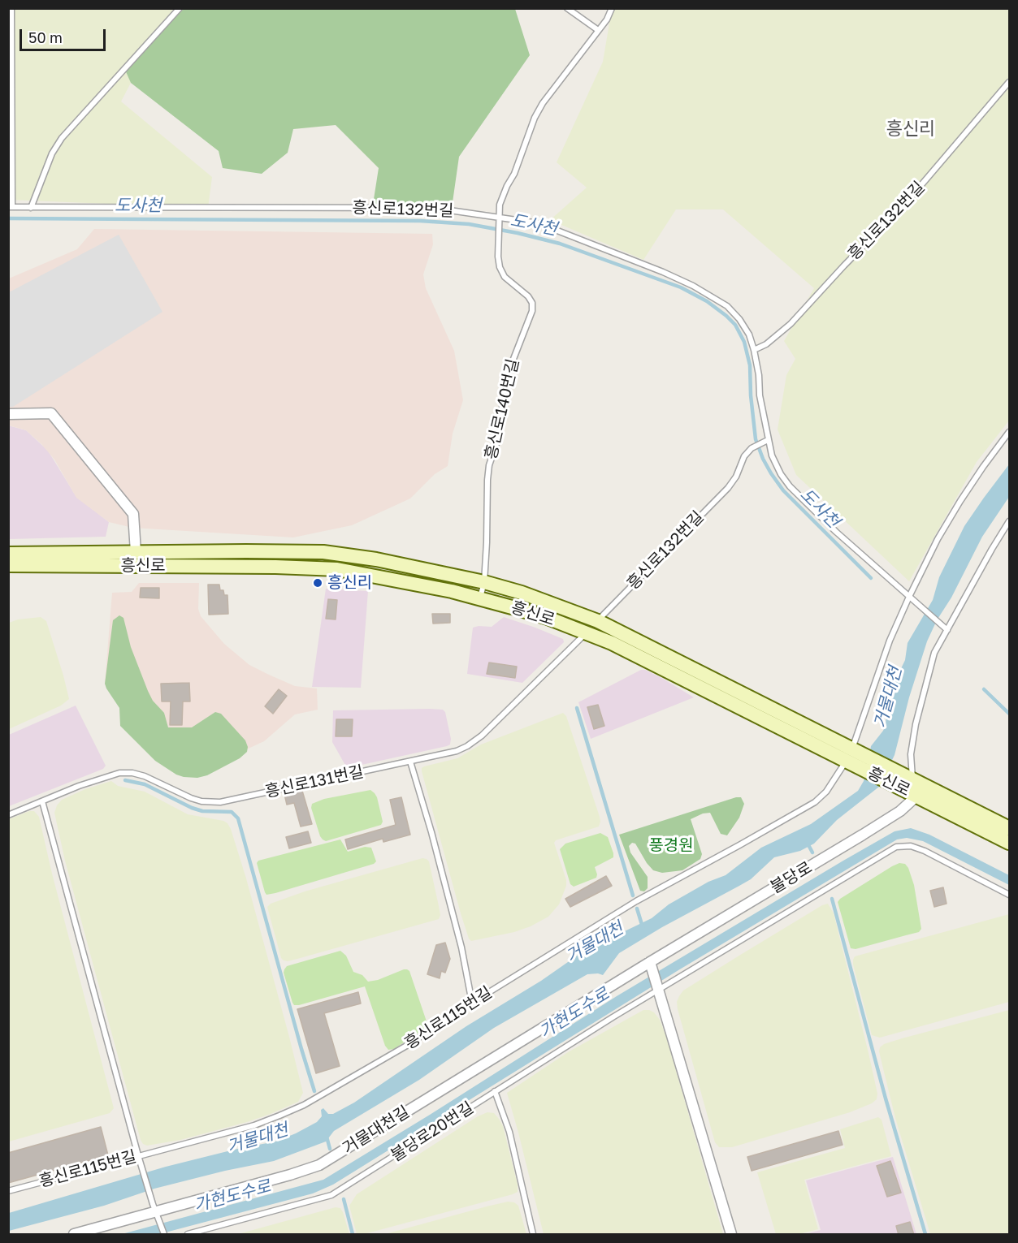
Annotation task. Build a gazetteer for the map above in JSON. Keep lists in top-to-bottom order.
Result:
{
  "streets": {
    "main road": ["흥신로"],
    "street": ["불당로", "거물대천길"],
    "lane": [
      "흥신로132번길",
      "흥신로140번길",
      "흥신로131번길",
      "흥신로115번길",
      "불당로20번길"
    ]
  },
  "crossings": [
    ["흥신로132번길", "흥신로140번길"],
    ["흥신로132번길", "흥신로"],
    ["흥신로140번길", "흥신로"],
    ["흥신로", "흥신로131번길"],
    ["흥신로", "불당로"],
    ["흥신로", "흥신로115번길"],
    ["불당로", "거물대천길"]
  ],
  "districts": ["흥신리"],
  "water": ["도사천", "거물대천", "가현도수로"],
  "parks": ["풍경원"],
  "places": ["흥신리"],
  "scale_bar": "50 m"
}
